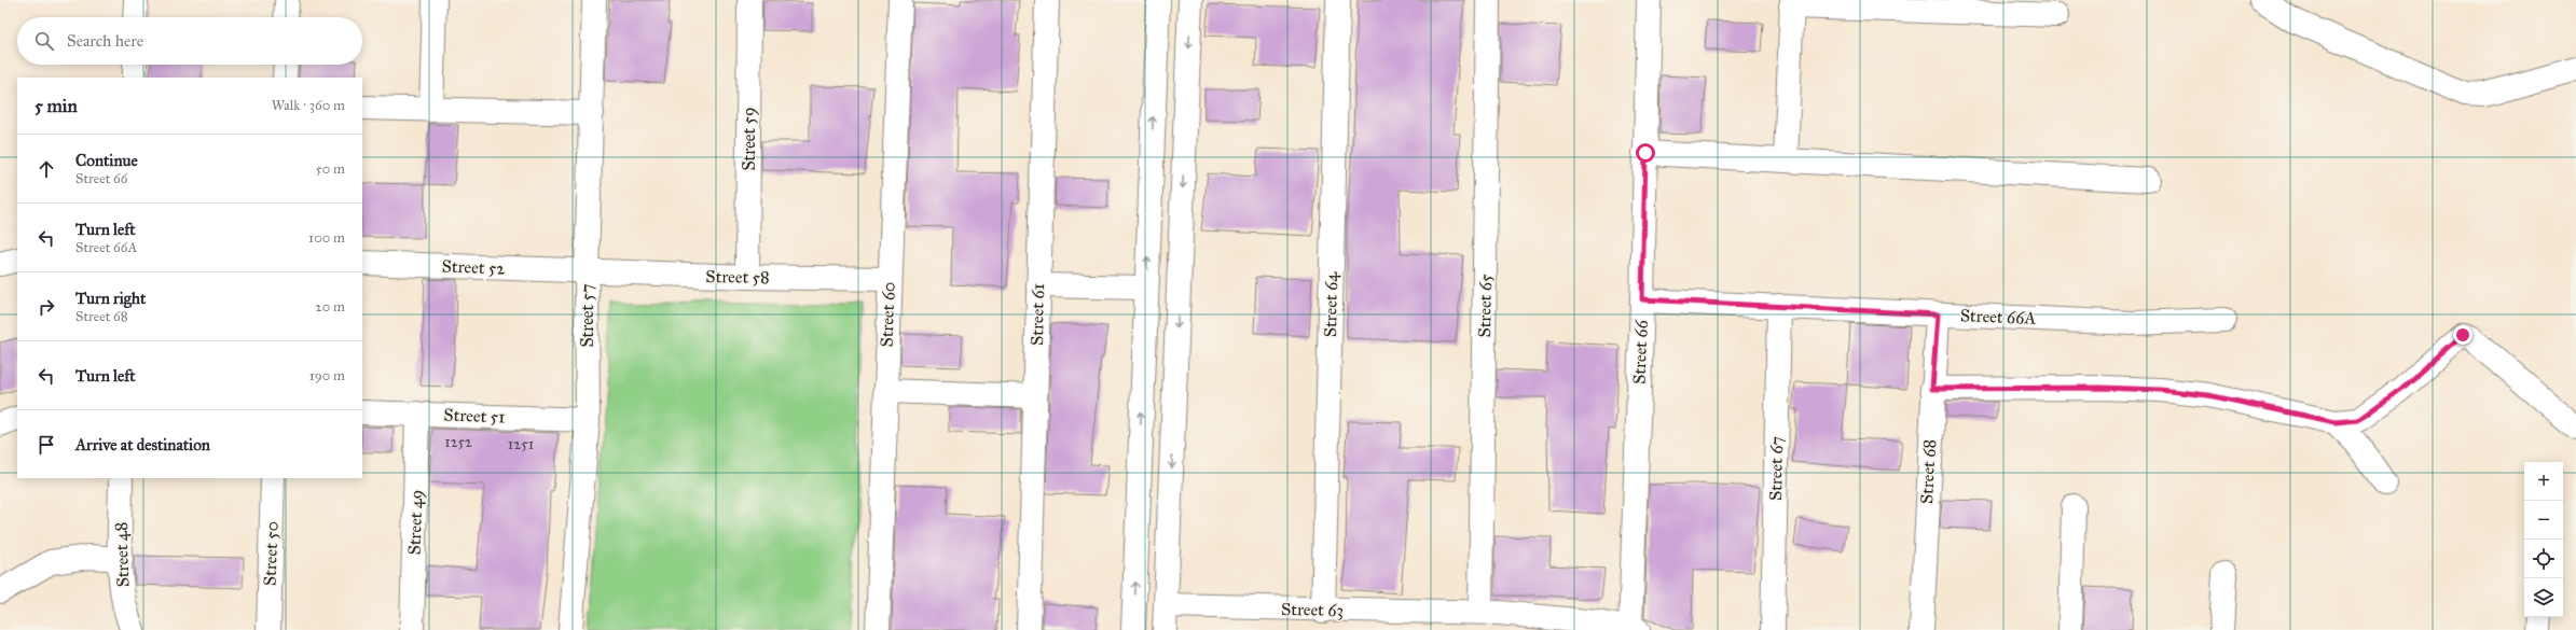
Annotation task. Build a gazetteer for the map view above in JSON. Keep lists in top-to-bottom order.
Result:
{
  "streets": {
    "street": [
      "Street 59",
      "Street 52",
      "Street 58",
      "Street 64",
      "Street 65",
      "Street 60",
      "Street 61",
      "Street 57",
      "Street 66A",
      "Street 66",
      "Street 51",
      "Street 67",
      "Street 68",
      "Street 49",
      "Street 50",
      "Street 48",
      "Street 63"
    ]
  },
  "crossings": [
    ["Street 59", "Street 58"],
    ["Street 52", "Street 58"],
    ["Street 52", "Street 57"],
    ["Street 58", "Street 60"],
    ["Street 58", "Street 57"],
    ["Street 64", "Street 63"],
    ["Street 65", "Street 63"],
    ["Street 57", "Street 51"],
    ["Street 66A", "Street 66"],
    ["Street 66A", "Street 67"],
    ["Street 66A", "Street 68"],
    ["Street 66", "Street 63"],
    ["Street 51", "Street 49"]
  ],
  "house_numbers": ["1252", "1251"],
  "page": {
    "search": "Search here",
    "heading": ["5 min", "Walk · 360 m"],
    "list": [
      ["Continue", "Street 66", "50 m"],
      ["Turn left", "Street 66A", "100 m"],
      ["Turn right", "Street 68", "20 m"],
      ["Turn left", "190 m"],
      "Arrive at destination"
    ],
    "map_buttons": ["+", "−"]
  }
}
